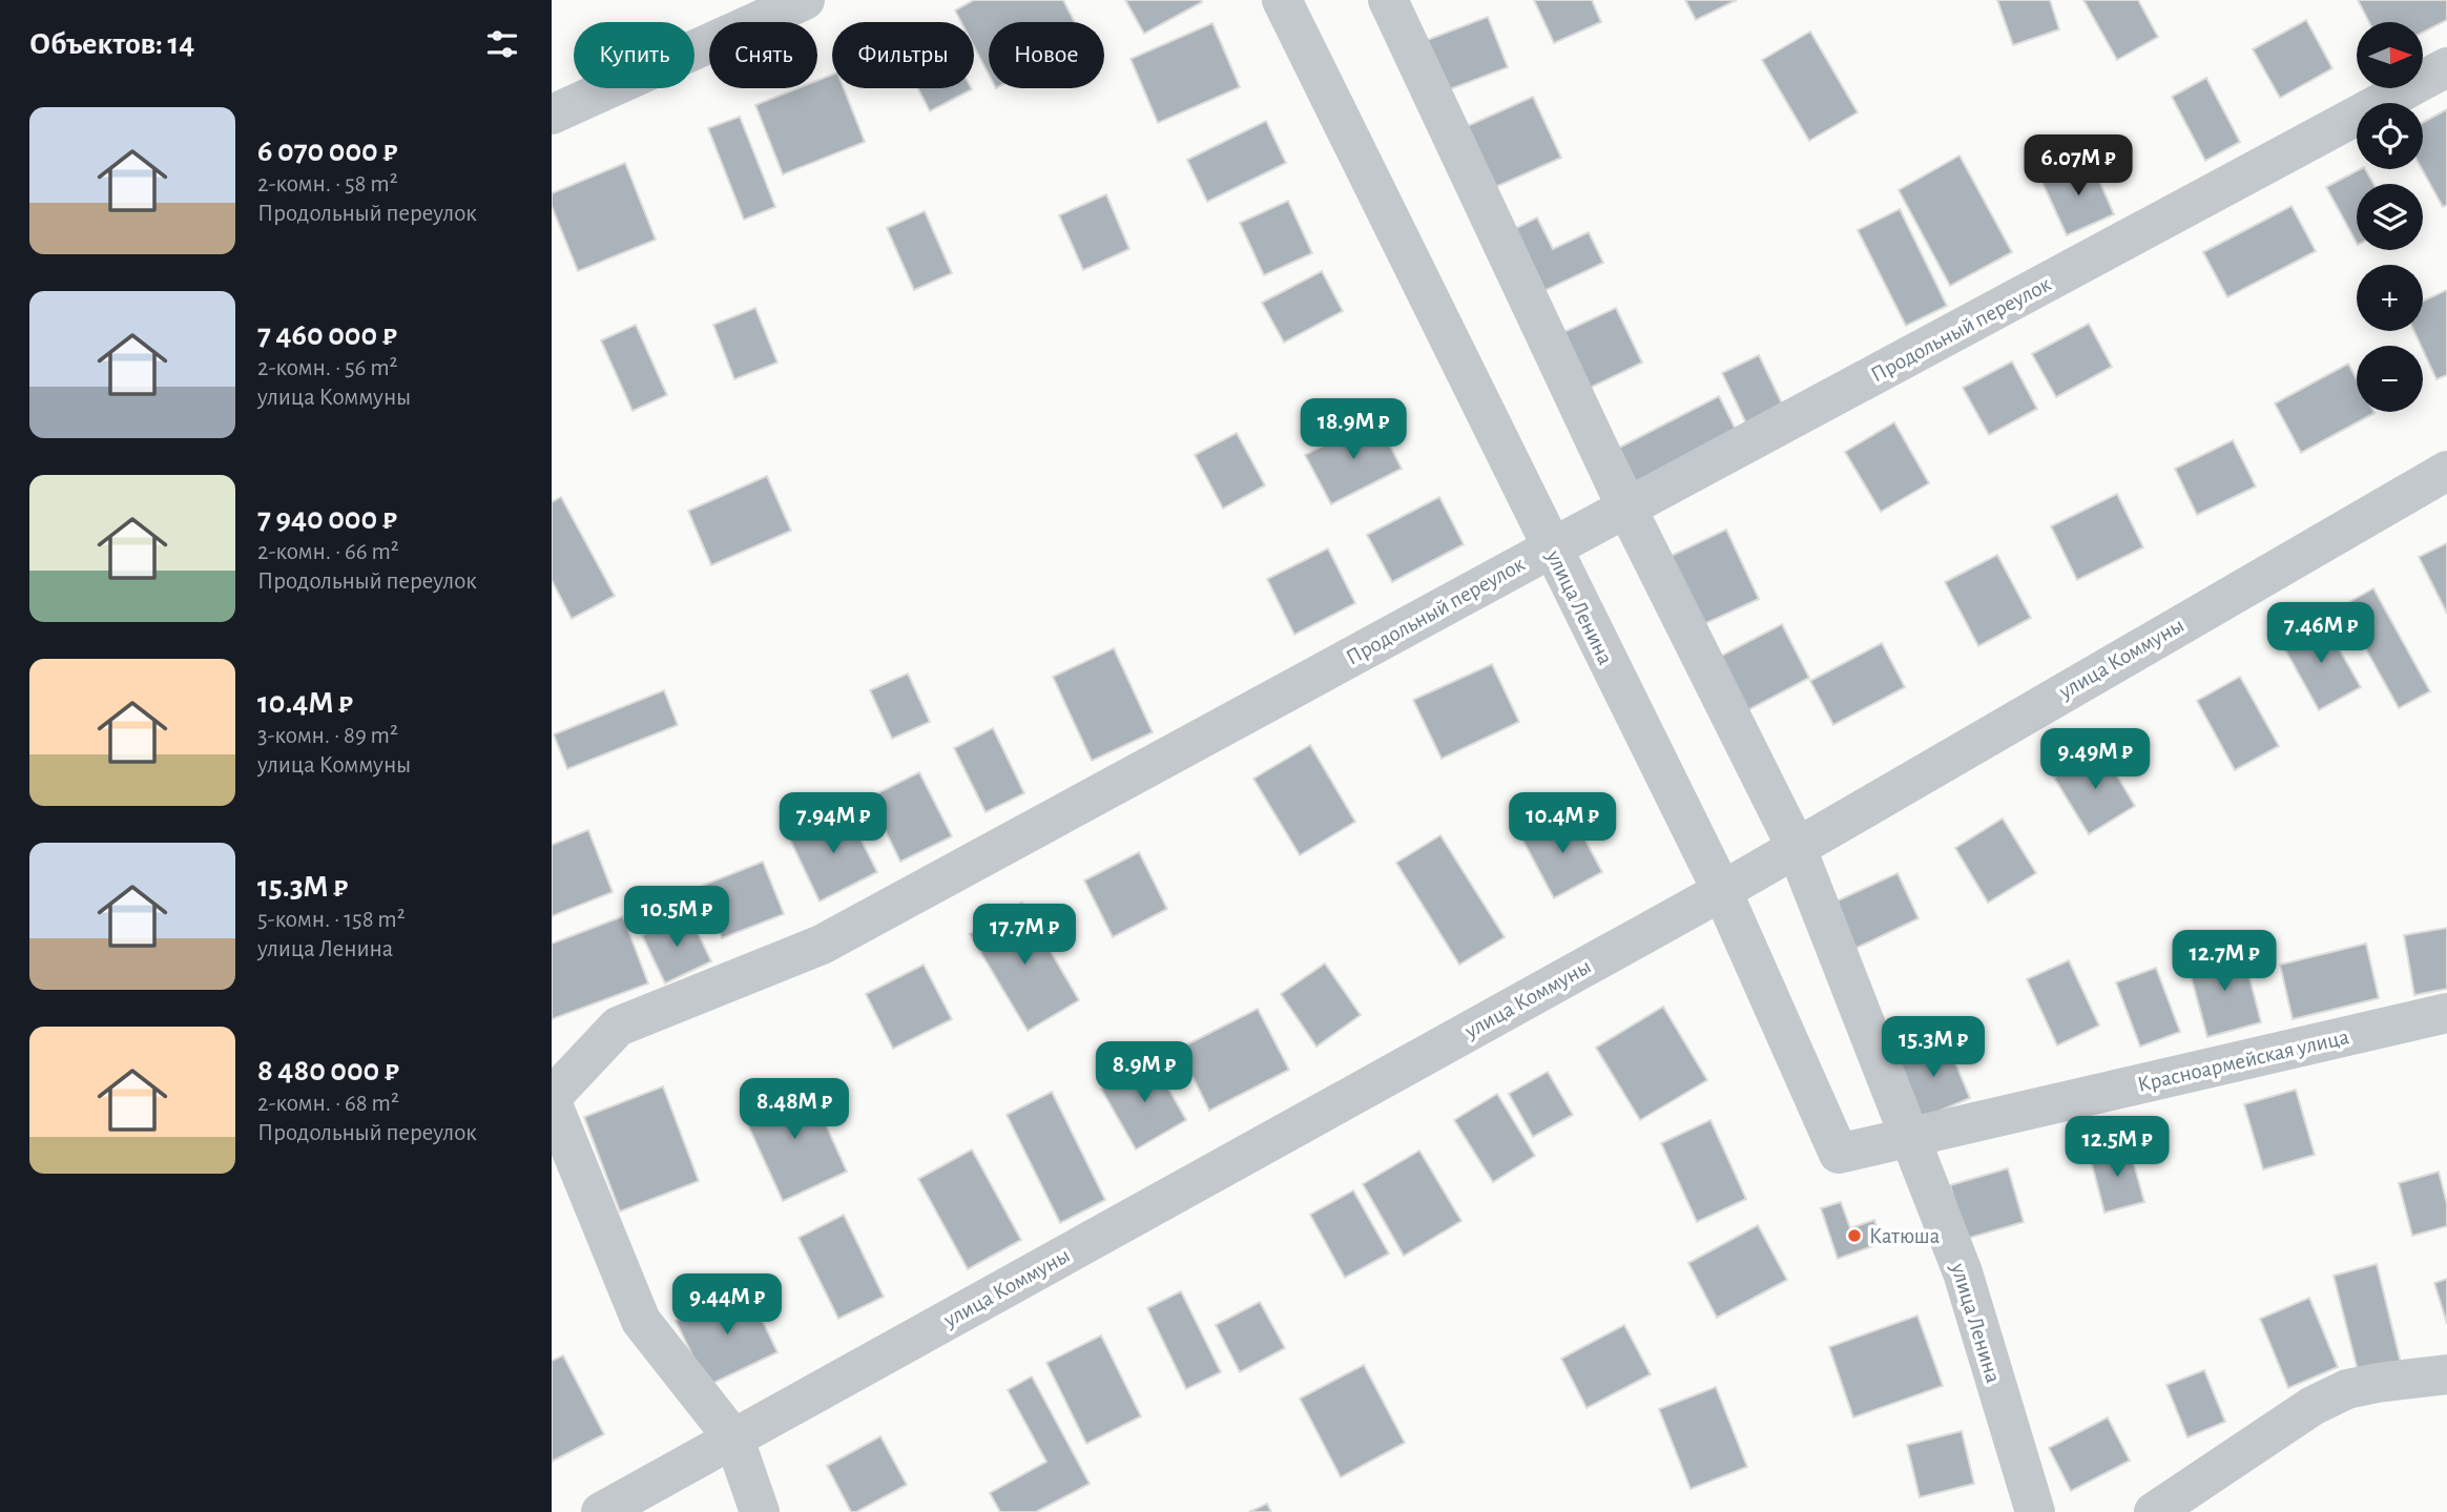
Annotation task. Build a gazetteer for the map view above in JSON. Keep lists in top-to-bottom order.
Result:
{
  "streets": {
    "street": [
      "Продольный переулок",
      "улица Ленина",
      "улица Коммуны",
      "Красноармейская улица"
    ]
  },
  "crossings": [
    ["Продольный переулок", "улица Ленина"],
    ["улица Ленина", "улица Коммуны"],
    ["улица Ленина", "Красноармейская улица"]
  ],
  "places": ["Катюша"],
  "north": "right",
  "page": {
    "heading": "Объектов: 14",
    "map_buttons": ["+", "−"],
    "chip": [
      "Купить",
      "Снять",
      "Фильтры",
      "Новое"
    ],
    "list": [
      {
        "name": "6 070 000 ₽",
        "note": "2-комн. · 58 m² · Продольный переулок"
      },
      {
        "name": "7 460 000 ₽",
        "note": "2-комн. · 56 m² · улица Коммуны"
      },
      {
        "name": "7 940 000 ₽",
        "note": "2-комн. · 66 m² · Продольный переулок"
      },
      {
        "name": "10.4M ₽",
        "note": "3-комн. · 89 m² · улица Коммуны"
      },
      {
        "name": "15.3M ₽",
        "note": "5-комн. · 158 m² · улица Ленина"
      },
      {
        "name": "8 480 000 ₽",
        "note": "2-комн. · 68 m² · Продольный переулок"
      }
    ],
    "price": [
      "6.07M ₽",
      "18.9M ₽",
      "7.46M ₽",
      "9.49M ₽",
      "7.94M ₽",
      "10.4M ₽",
      "10.5M ₽",
      "17.7M ₽",
      "12.7M ₽",
      "15.3M ₽",
      "8.9M ₽",
      "8.48M ₽",
      "12.5M ₽",
      "9.44M ₽"
    ]
  }
}
